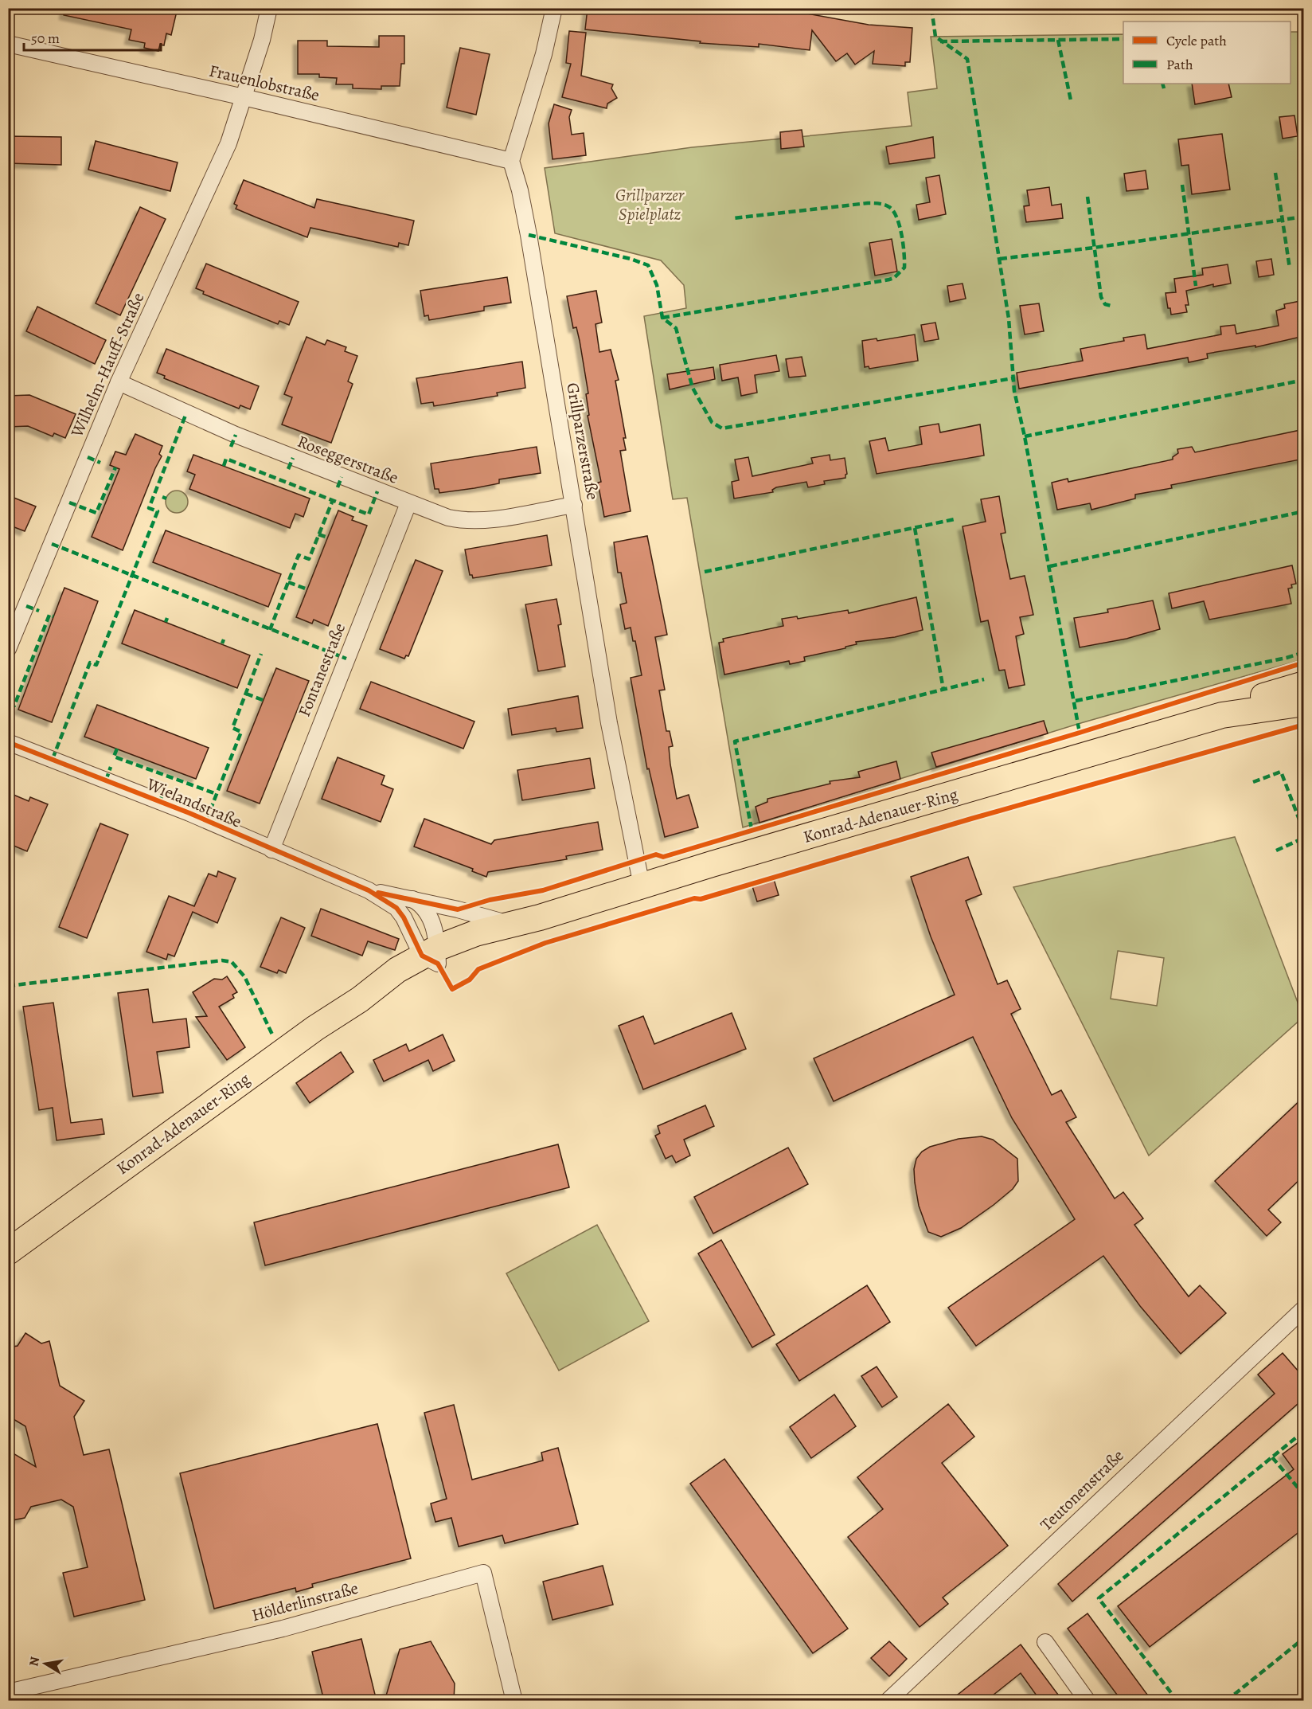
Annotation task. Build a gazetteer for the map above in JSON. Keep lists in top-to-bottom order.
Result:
{
  "streets": {
    "main road": ["Konrad-Adenauer-Ring"],
    "street": [
      "Frauenlobstraße",
      "Wilhelm-Hauff-Straße",
      "Grillparzerstraße",
      "Roseggerstraße",
      "Fontanestraße",
      "Wielandstraße",
      "Teutonenstraße",
      "Hölderlinstraße"
    ]
  },
  "crossings": [
    ["Frauenlobstraße", "Wilhelm-Hauff-Straße"],
    ["Frauenlobstraße", "Grillparzerstraße"],
    ["Wilhelm-Hauff-Straße", "Roseggerstraße"],
    ["Grillparzerstraße", "Roseggerstraße"],
    ["Grillparzerstraße", "Konrad-Adenauer-Ring"],
    ["Roseggerstraße", "Fontanestraße"],
    ["Fontanestraße", "Wielandstraße"],
    ["Wielandstraße", "Konrad-Adenauer-Ring"]
  ],
  "parks": ["Grillparzer Spielplatz"],
  "legend": ["Cycle path", "Path"],
  "scale_bar": "50 m",
  "north": "left"
}
